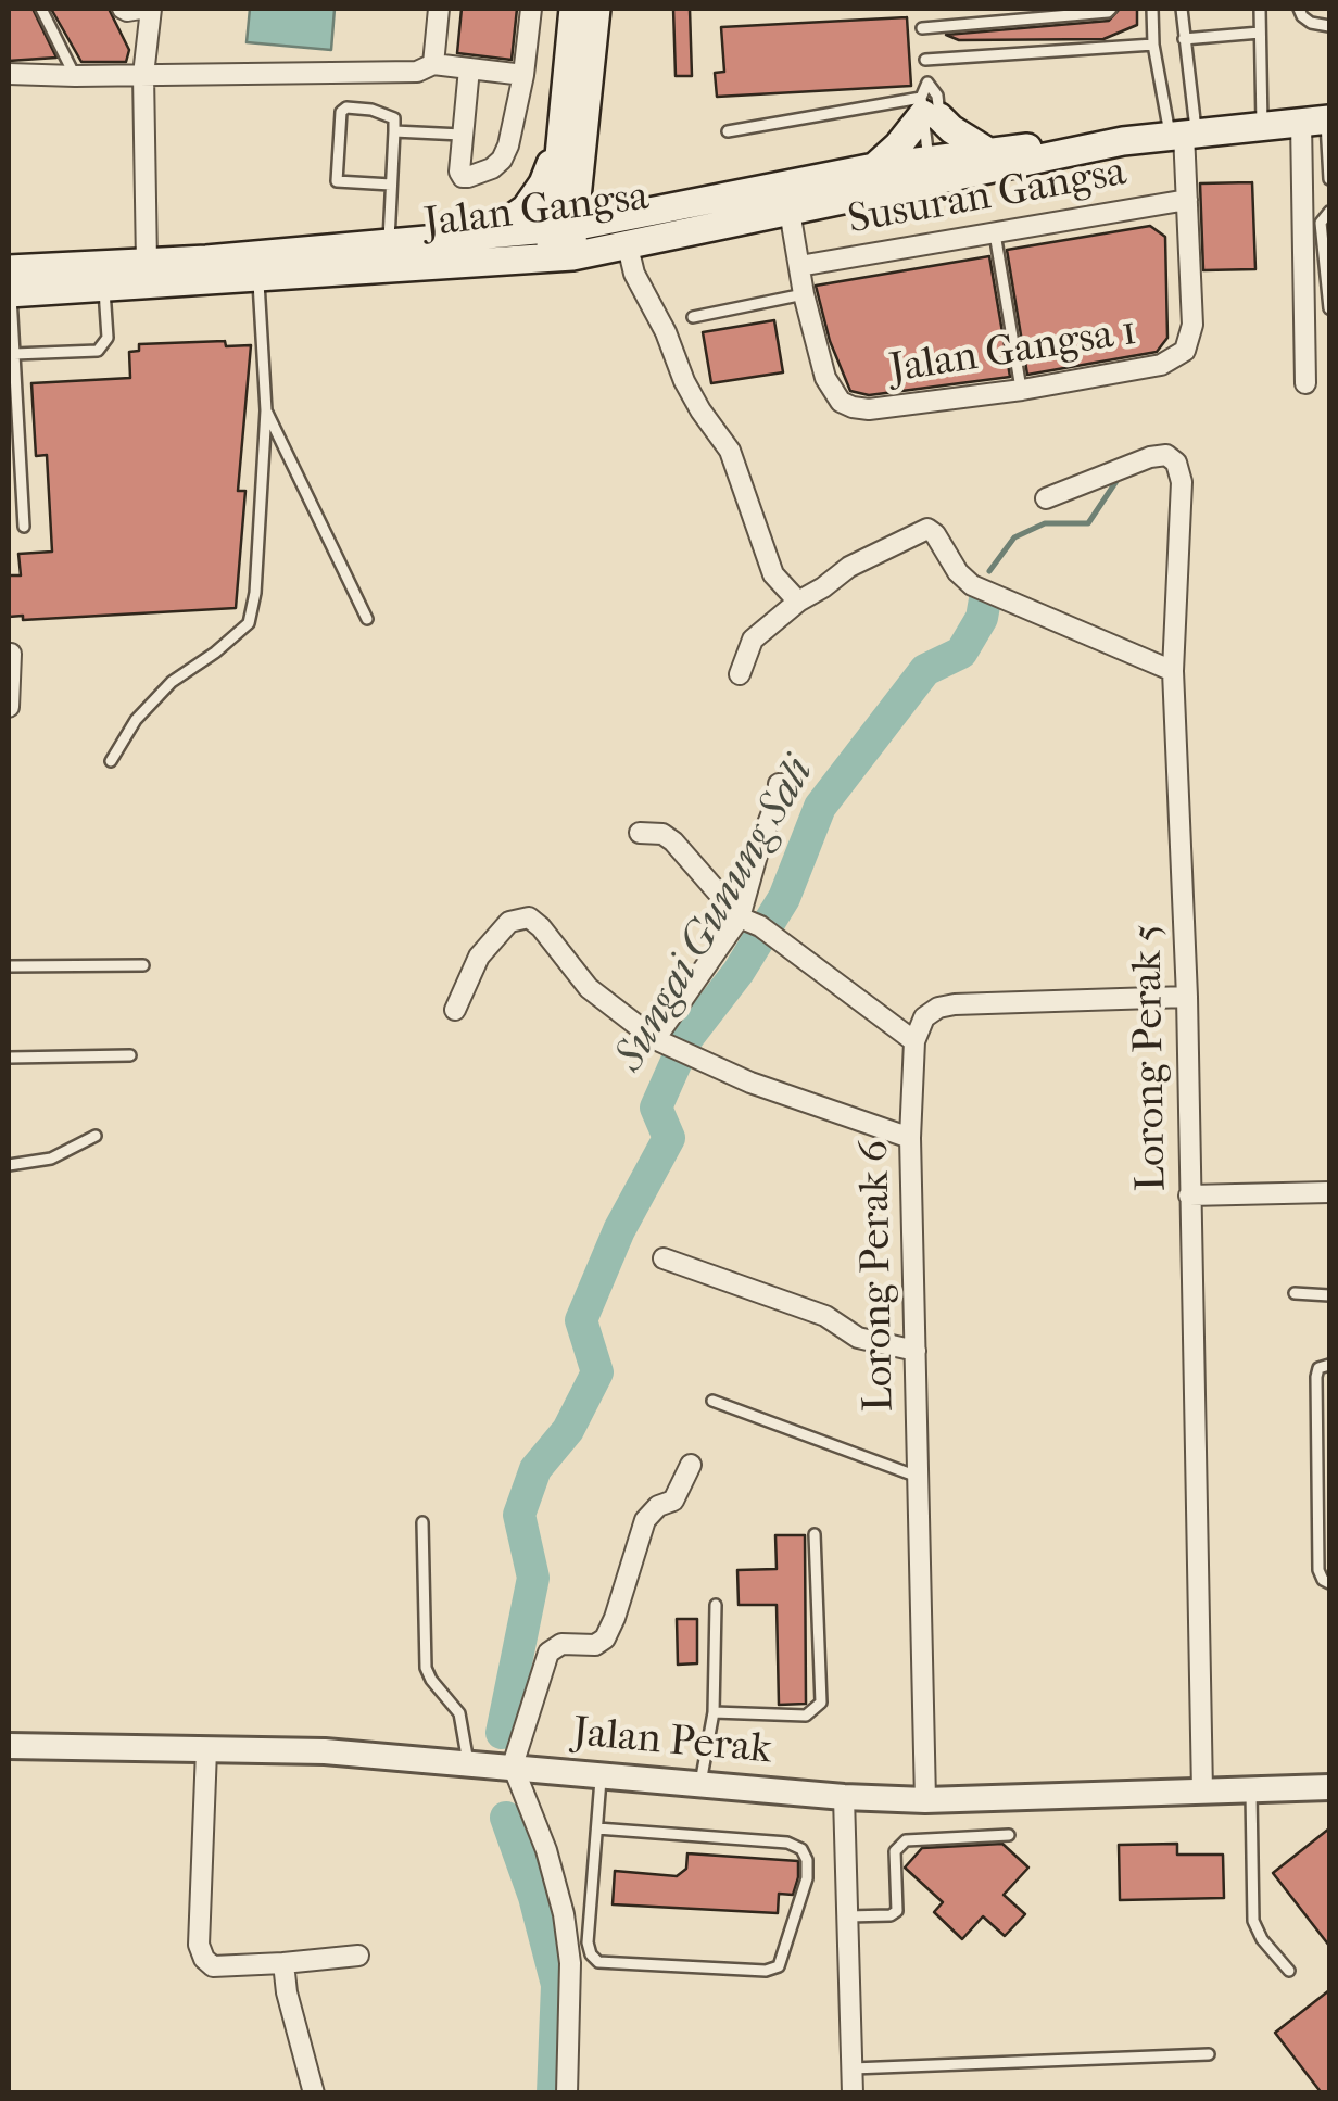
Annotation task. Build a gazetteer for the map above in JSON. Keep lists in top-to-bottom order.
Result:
{
  "streets": {
    "main road": ["Jalan Gangsa"],
    "street": [
      "Susuran Gangsa",
      "Jalan Gangsa 1",
      "Lorong Perak 5",
      "Lorong Perak 6",
      "Jalan Perak"
    ]
  },
  "crossings": [
    ["Susuran Gangsa", "Jalan Gangsa 1"],
    ["Jalan Gangsa", "Jalan Gangsa 1"],
    ["Lorong Perak 5", "Jalan Perak"],
    ["Lorong Perak 6", "Jalan Perak"]
  ],
  "water": ["Sungai Gunung Sali"]
}
